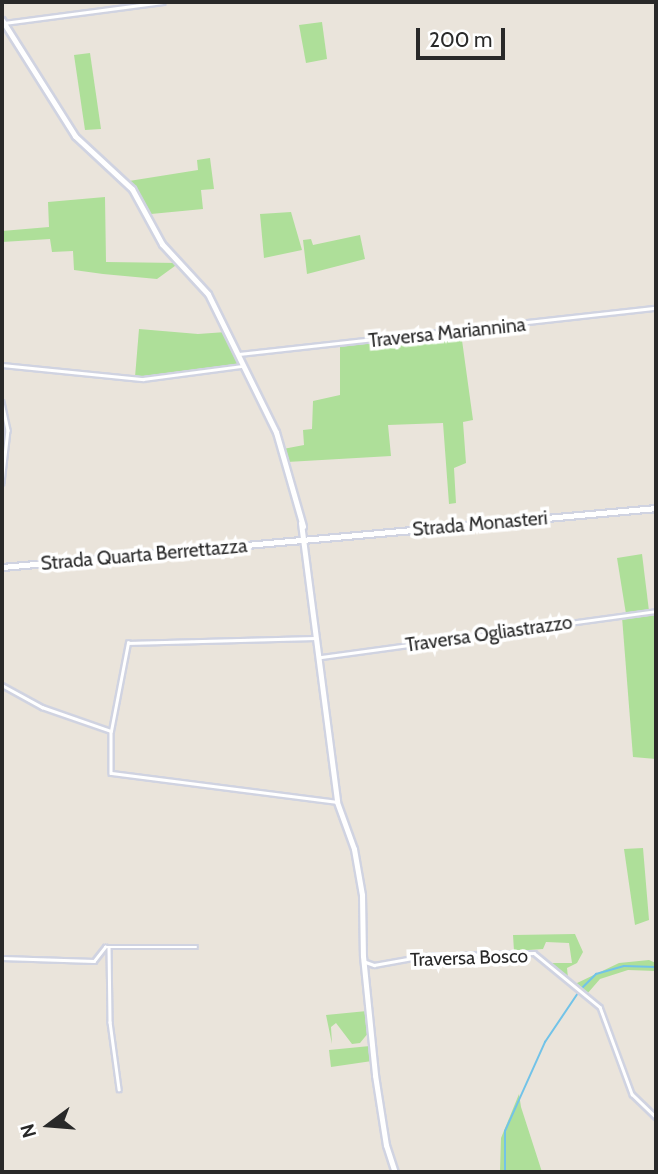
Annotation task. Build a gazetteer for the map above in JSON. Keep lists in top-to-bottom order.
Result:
{
  "streets": {
    "street": [
      "Traversa Mariannina",
      "Strada Monasteri",
      "Strada Quarta Berrettazza",
      "Traversa Ogliastrazzo",
      "Traversa Bosco"
    ]
  },
  "crossings": [
    ["Strada Monasteri", "Strada Quarta Berrettazza"]
  ],
  "scale_bar": "200 m",
  "north": "left"
}
